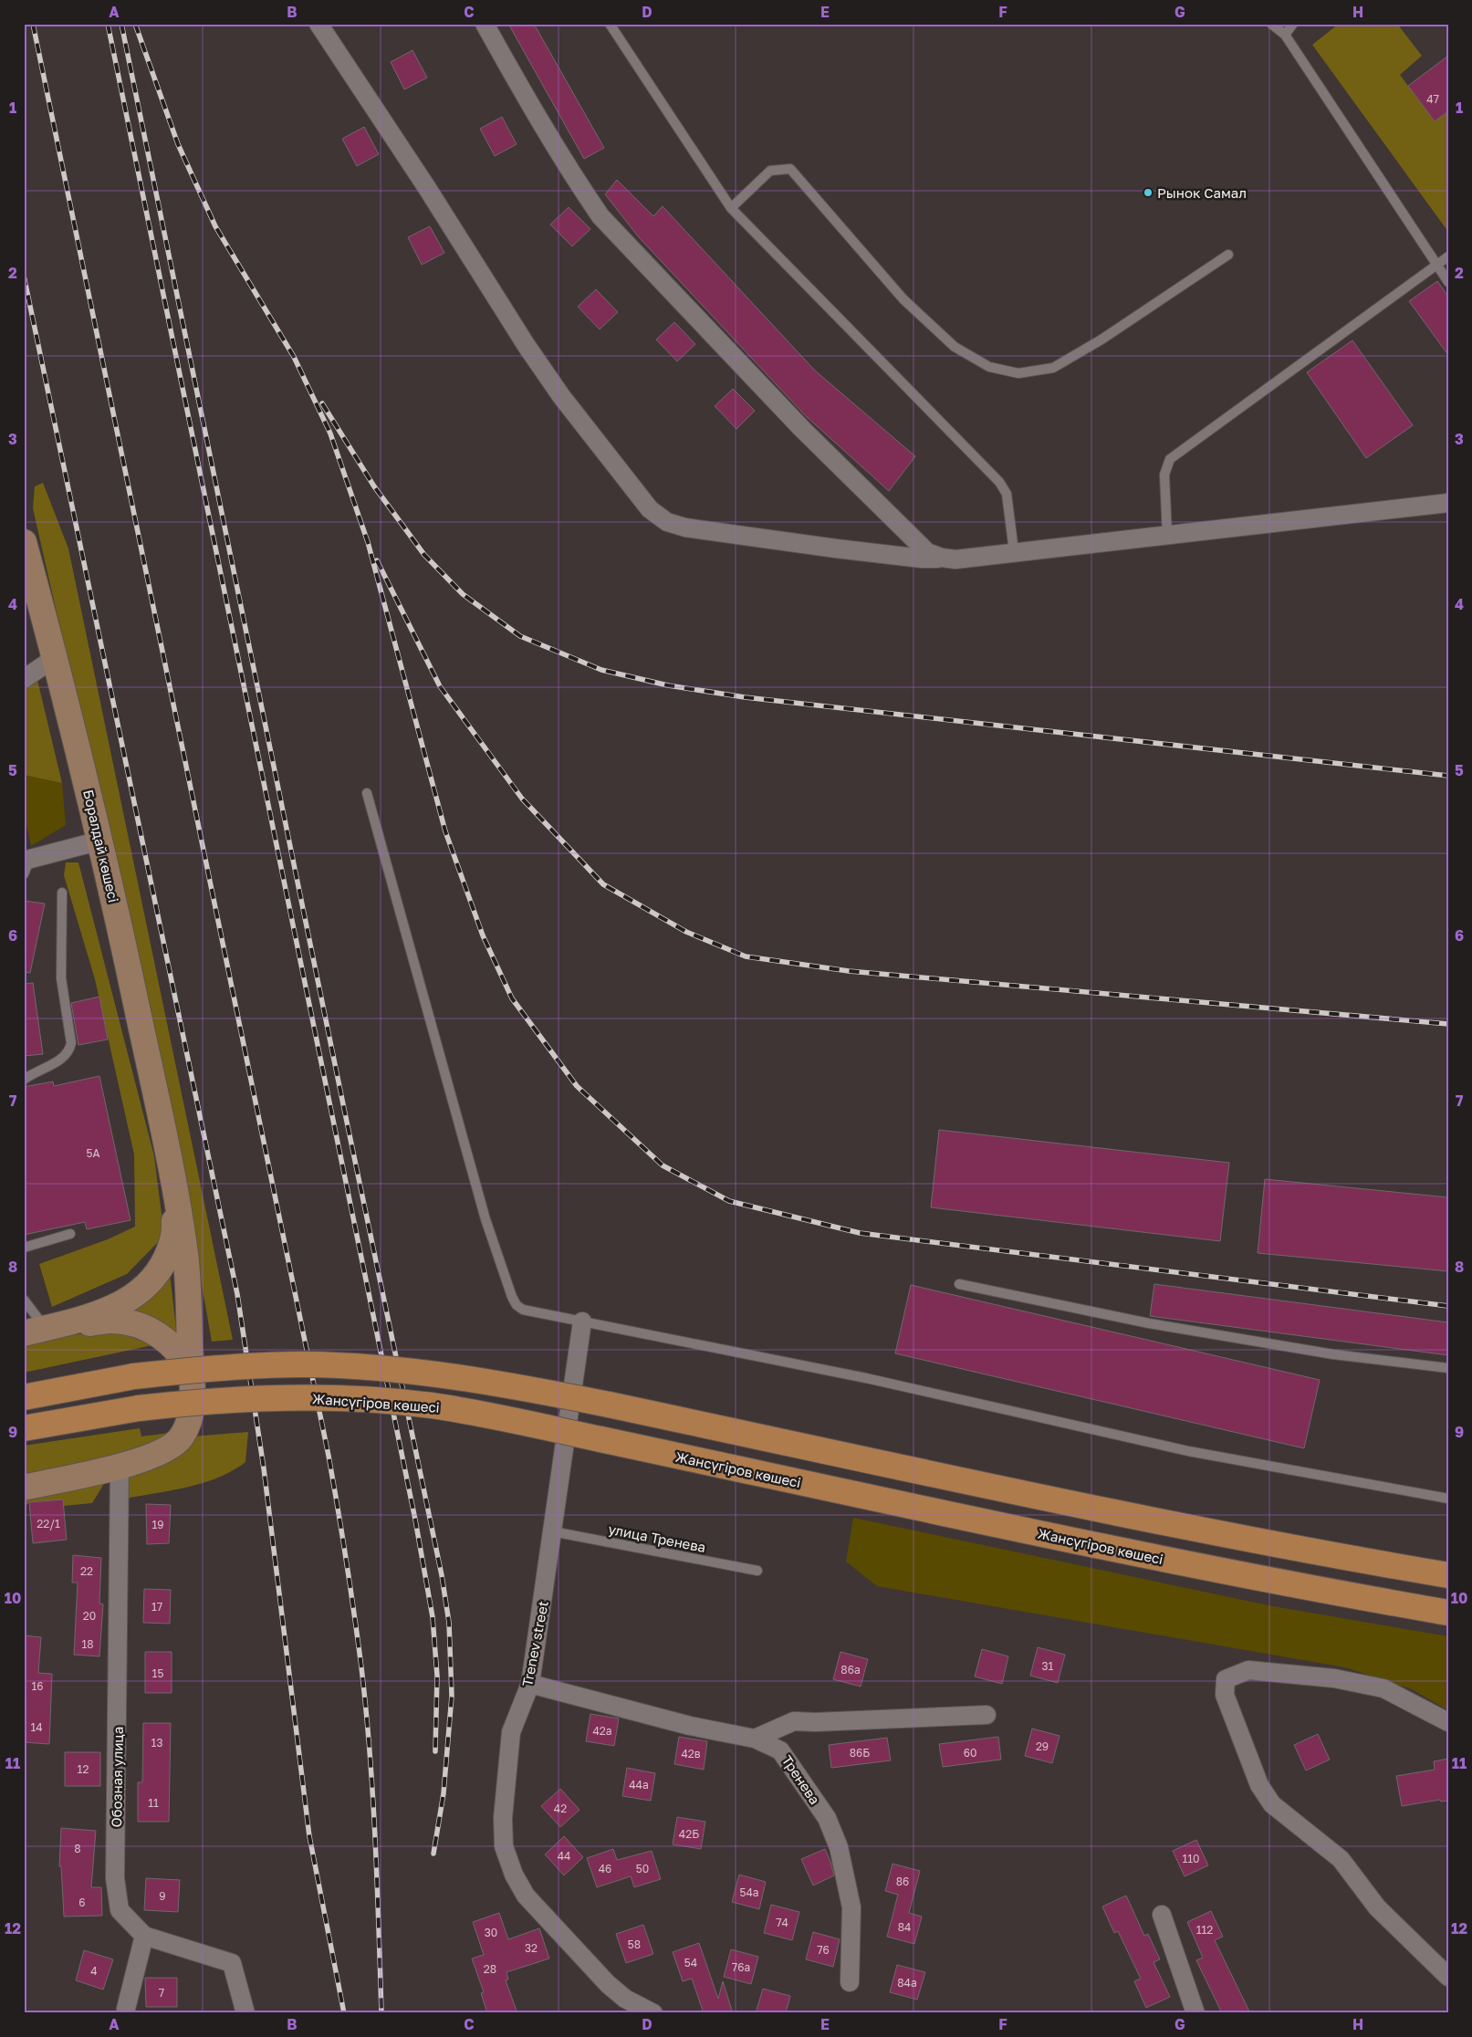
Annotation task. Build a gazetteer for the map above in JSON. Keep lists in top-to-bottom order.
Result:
{
  "streets": {
    "main road": ["Боралдай көшесі", "Жансүгіров көшесі"],
    "street": ["Trenev street", "Обозная улица", "Тренева"],
    "lane": ["улица Тренева"]
  },
  "crossings": [
    ["улица Тренева", "Trenev street"],
    ["Trenev street", "Тренева"]
  ],
  "places": ["Рынок Самал"],
  "house_numbers": [
    "47",
    "5А",
    "22/1",
    "19",
    "22",
    "17",
    "20",
    "18",
    "31",
    "86а",
    "15",
    "16",
    "14",
    "42а",
    "13",
    "29",
    "86Б",
    "60",
    "42в",
    "12",
    "44а",
    "11",
    "42",
    "42Б",
    "8",
    "44",
    "110",
    "46",
    "50",
    "86",
    "54а",
    "9",
    "6",
    "74",
    "84",
    "112",
    "30",
    "58",
    "32",
    "76",
    "54",
    "76а",
    "28",
    "4",
    "84а",
    "7"
  ],
  "grid": {
    "columns": [
      "A",
      "B",
      "C",
      "D",
      "E",
      "F",
      "G",
      "H"
    ],
    "rows": [
      "1",
      "2",
      "3",
      "4",
      "5",
      "6",
      "7",
      "8",
      "9",
      "10",
      "11",
      "12"
    ]
  }
}
